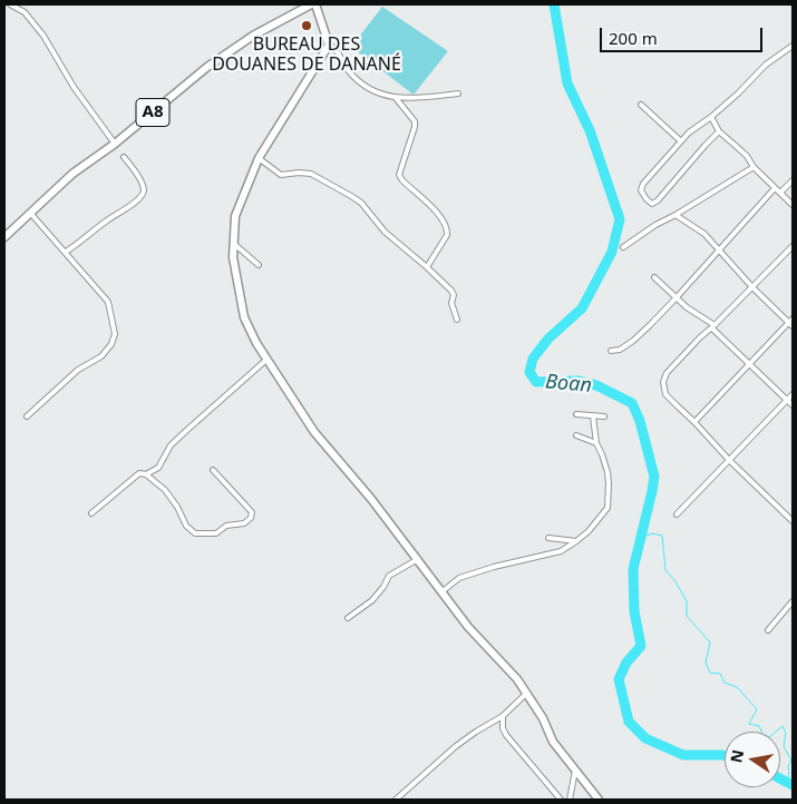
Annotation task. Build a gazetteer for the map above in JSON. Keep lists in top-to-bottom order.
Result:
{
  "streets": {
    "main road": ["A8"]
  },
  "water": ["Boan"],
  "places": ["BUREAU DES DOUANES DE DANANÉ"],
  "scale_bar": "200 m",
  "north": "left"
}
